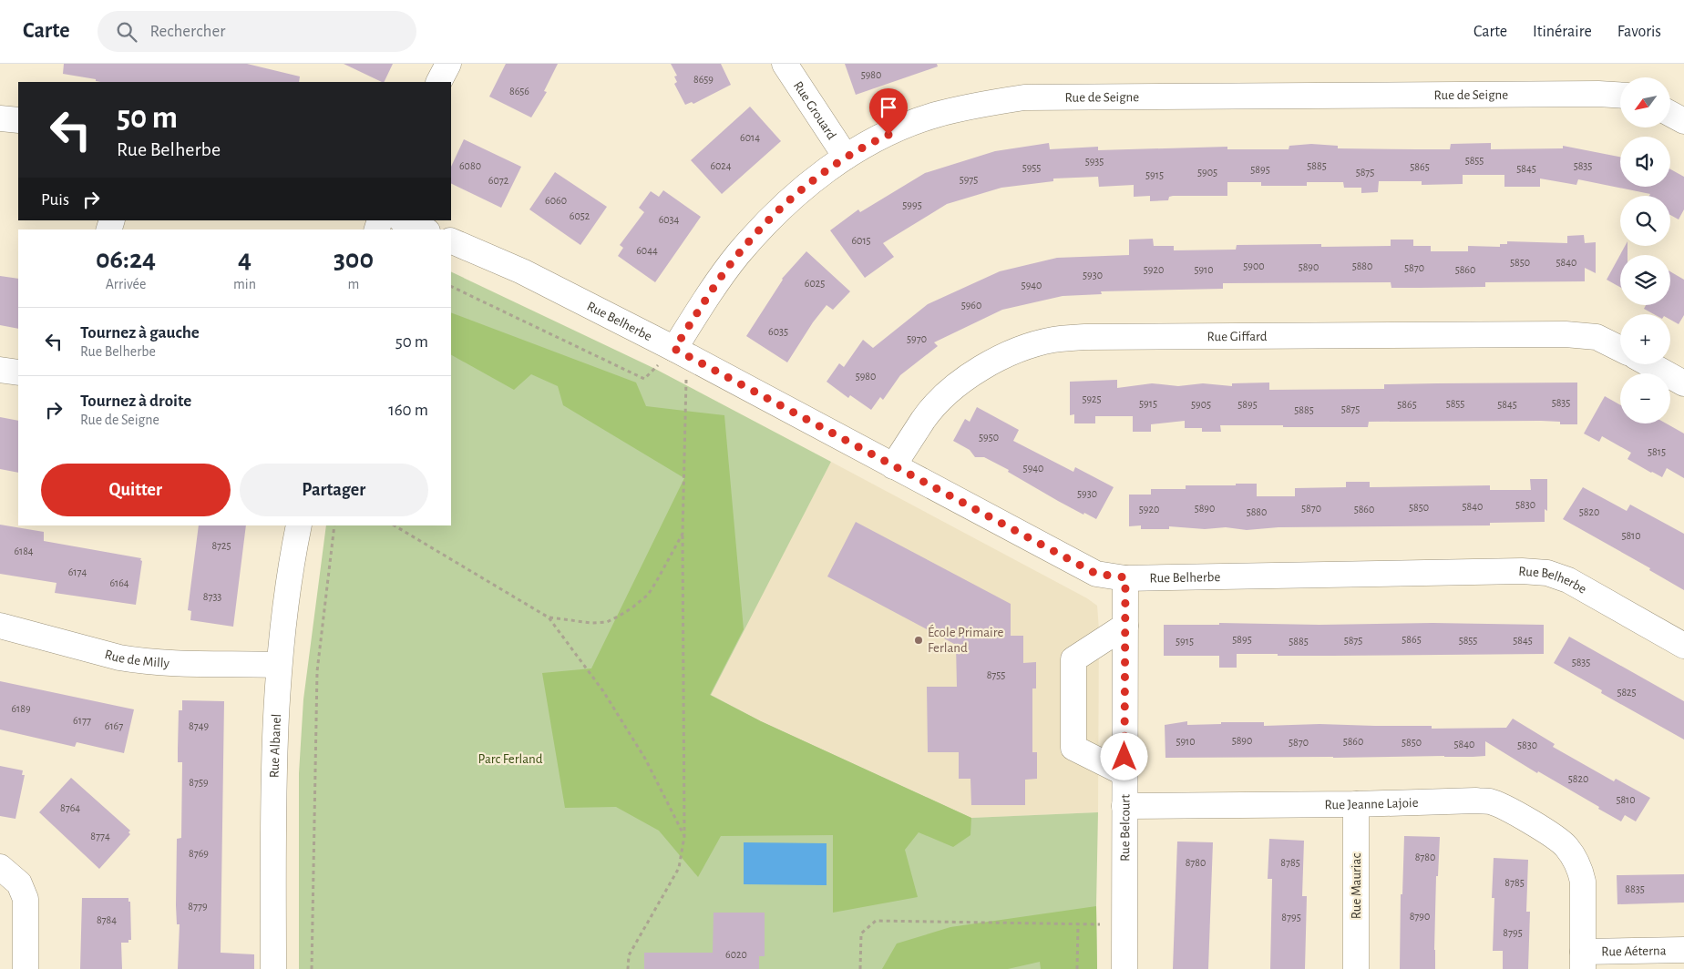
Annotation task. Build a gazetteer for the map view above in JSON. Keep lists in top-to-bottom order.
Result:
{
  "streets": {
    "street": [
      "Rue de Seigne",
      "Rue Grouard",
      "Rue Belherbe",
      "Rue Giffard",
      "Rue de Milly",
      "Rue Albanel",
      "Rue Jeanne Lajoie",
      "Rue Belcourt",
      "Rue Mauriac",
      "Rue Aéterna"
    ]
  },
  "crossings": [
    ["Rue de Seigne", "Rue Grouard"],
    ["Rue de Seigne", "Rue Belherbe"],
    ["Rue Belherbe", "Rue Giffard"],
    ["Rue Belherbe", "Rue Belcourt"],
    ["Rue de Milly", "Rue Albanel"],
    ["Rue Jeanne Lajoie", "Rue Belcourt"],
    ["Rue Jeanne Lajoie", "Rue Mauriac"],
    ["Rue Jeanne Lajoie", "Rue Aéterna"]
  ],
  "parks": ["Parc Ferland"],
  "places": ["École Primaire Ferland"],
  "house_numbers": [
    "5980",
    "8659",
    "8656",
    "6014",
    "5855",
    "5935",
    "6080",
    "6024",
    "5885",
    "5835",
    "5865",
    "5955",
    "5845",
    "5895",
    "5905",
    "5875",
    "5915",
    "5975",
    "6072",
    "6060",
    "5995",
    "6052",
    "6034",
    "6015",
    "6044",
    "5850",
    "5840",
    "5900",
    "5880",
    "5890",
    "5870",
    "5920",
    "5910",
    "5860",
    "5930",
    "6025",
    "5940",
    "5960",
    "6035",
    "5970",
    "5980",
    "5925",
    "5835",
    "5915",
    "5855",
    "5905",
    "5895",
    "5865",
    "5845",
    "5875",
    "5885",
    "5950",
    "5815",
    "5940",
    "5930",
    "5830",
    "5840",
    "5850",
    "5890",
    "5870",
    "5920",
    "5860",
    "5880",
    "5820",
    "5810",
    "8725",
    "6184",
    "6174",
    "6164",
    "8733",
    "5895",
    "5865",
    "5875",
    "5855",
    "5845",
    "5915",
    "5885",
    "5835",
    "8755",
    "5825",
    "6189",
    "6177",
    "6167",
    "8749",
    "5890",
    "5910",
    "5860",
    "5870",
    "5850",
    "5840",
    "5830",
    "5820",
    "8759",
    "5810",
    "8764",
    "8774",
    "8769",
    "8780",
    "8780",
    "8785",
    "8785",
    "8835",
    "8779",
    "8790",
    "8795",
    "8784",
    "8795",
    "6020"
  ],
  "north": "bottom left",
  "page": {
    "header": "Carte",
    "search": "Rechercher",
    "nav": ["Carte", "Itinéraire", "Favoris"],
    "map_buttons": ["+", "−"],
    "turn": ["50 m", "Rue Belherbe"],
    "then": "Puis",
    "eta": [
      "06:24",
      "Arrivée",
      "4",
      "min",
      "300",
      "m"
    ],
    "list": [
      {
        "name": "Tournez à gauche",
        "note": "Rue Belherbe",
        "value": "50 m"
      },
      {
        "name": "Tournez à droite",
        "note": "Rue de Seigne",
        "value": "160 m"
      }
    ],
    "buttons": ["Quitter", "Partager"]
  }
}
